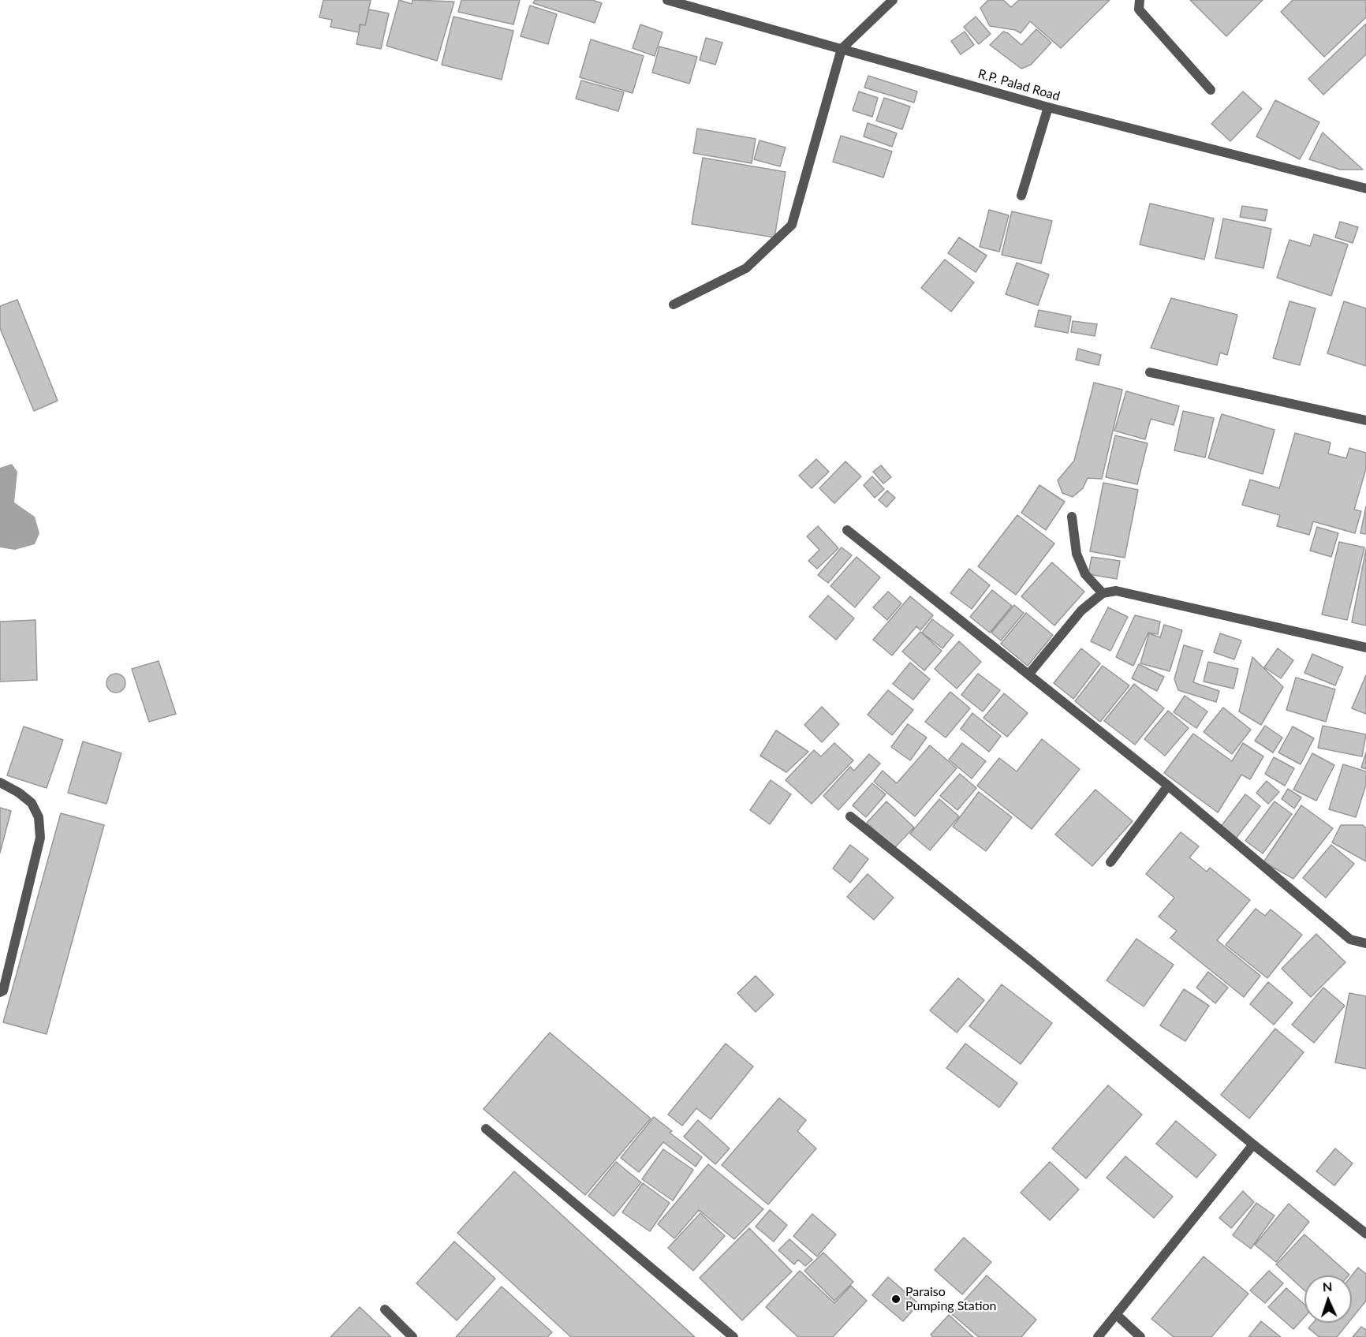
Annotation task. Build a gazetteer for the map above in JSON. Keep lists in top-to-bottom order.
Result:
{
  "streets": {
    "street": ["R.P. Palad Road"]
  },
  "places": ["Paraiso Pumping Station"],
  "north": "top"
}
